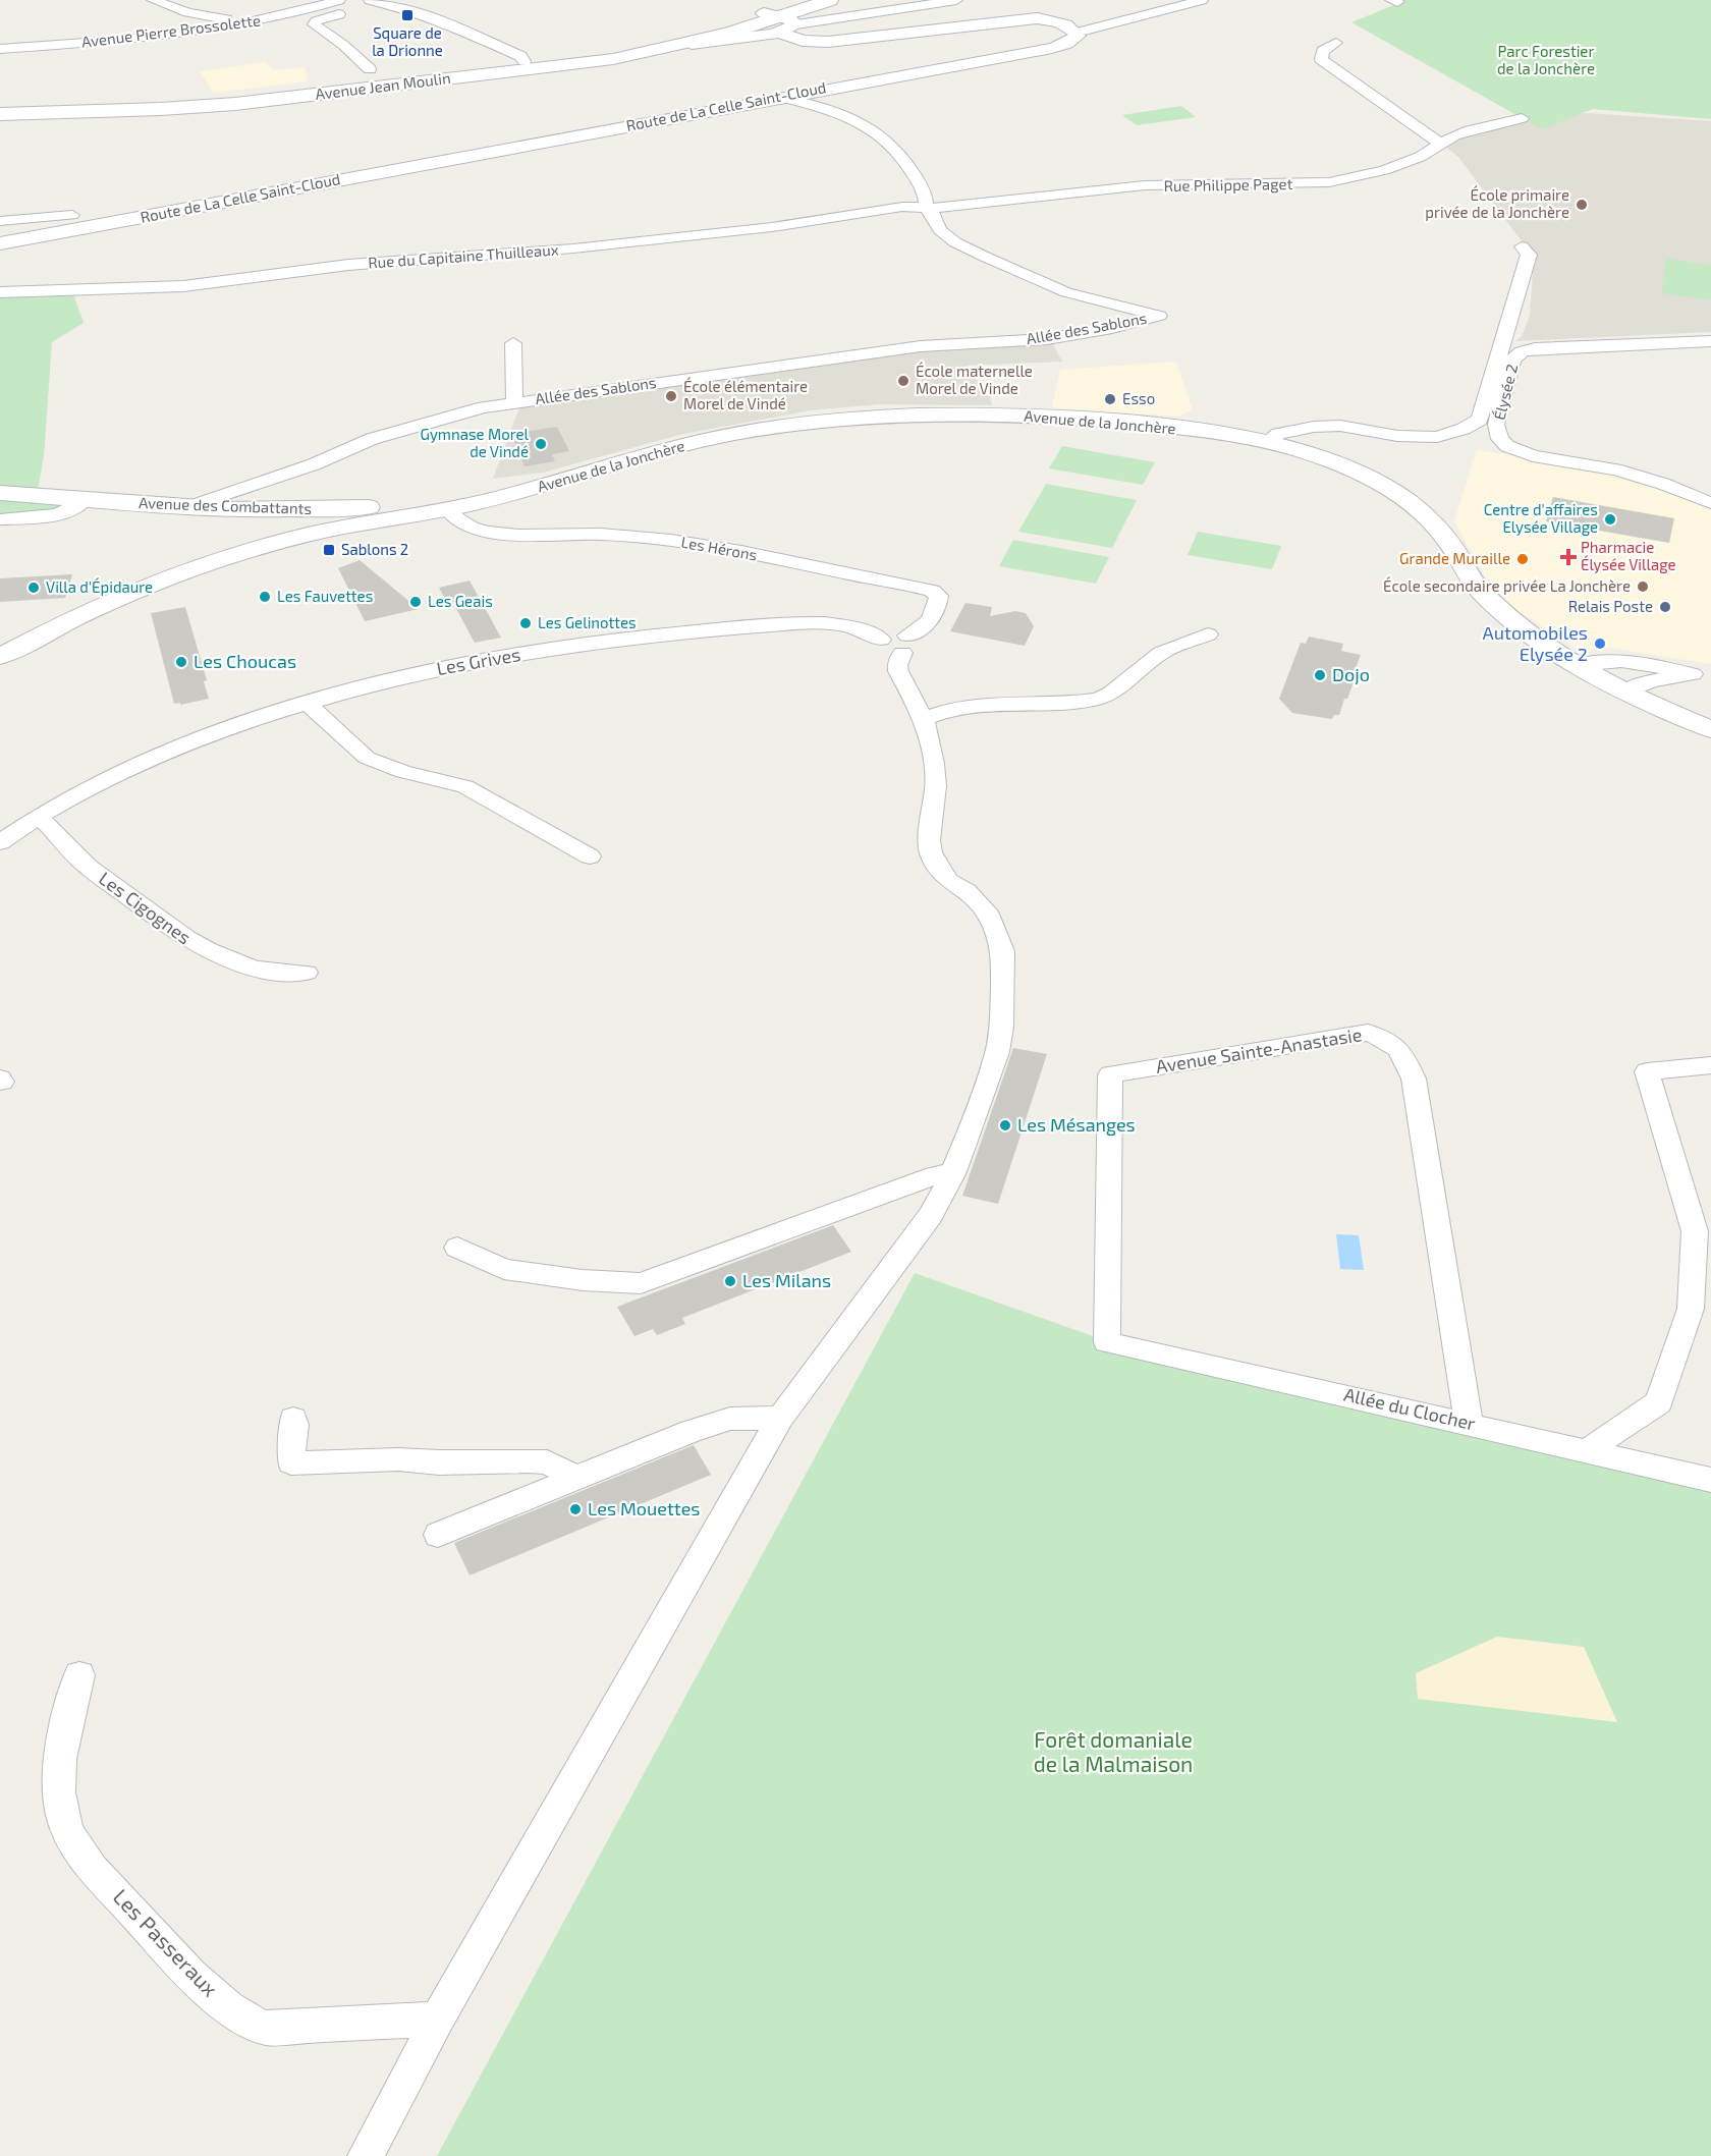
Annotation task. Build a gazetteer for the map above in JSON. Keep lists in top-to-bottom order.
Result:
{
  "streets": {
    "main road": ["Avenue Jean Moulin"],
    "street": [
      "Avenue Pierre Brossolette",
      "Route de La Celle Saint-Cloud",
      "Rue Philippe Paget",
      "Rue du Capitaine Thuilleaux",
      "Allée des Sablons",
      "Élysée 2",
      "Avenue de la Jonchère",
      "Avenue des Combattants",
      "Les Hérons",
      "Les Grives",
      "Les Cigognes",
      "Avenue Sainte-Anastasie",
      "Allée du Clocher",
      "Les Passeraux"
    ]
  },
  "crossings": [
    ["Rue Philippe Paget", "Rue du Capitaine Thuilleaux"],
    ["Rue Philippe Paget", "Allée des Sablons"],
    ["Rue du Capitaine Thuilleaux", "Allée des Sablons"],
    ["Allée des Sablons", "Avenue des Combattants"],
    ["Avenue de la Jonchère", "Avenue des Combattants"],
    ["Avenue de la Jonchère", "Les Hérons"],
    ["Avenue des Combattants", "Les Hérons"],
    ["Les Hérons", "Les Grives"],
    ["Les Grives", "Les Cigognes"],
    ["Avenue Sainte-Anastasie", "Allée du Clocher"]
  ],
  "parks": ["Parc Forestier de la Jonchère", "Forêt domaniale de la Malmaison"],
  "places": {
    "transit": ["Square de la Drionne", "Sablons 2"],
    "other": [
      "École primaire privée de la Jonchère",
      "École maternelle Morel de Vinde",
      "École élémentaire Morel de Vindé",
      "Esso",
      "Gymnase Morel de Vindé",
      "Centre d'affaires Elysée Village",
      "Grande Muraille",
      "École secondaire privée La Jonchère",
      "Villa d'Épidaure",
      "Les Fauvettes",
      "Les Geais",
      "Relais Poste",
      "Les Gelinottes",
      "Automobiles Elysée 2",
      "Les Choucas",
      "Dojo",
      "Les Mésanges",
      "Les Milans",
      "Les Mouettes"
    ],
    "health": ["Pharmacie Élysée Village"]
  }
}
